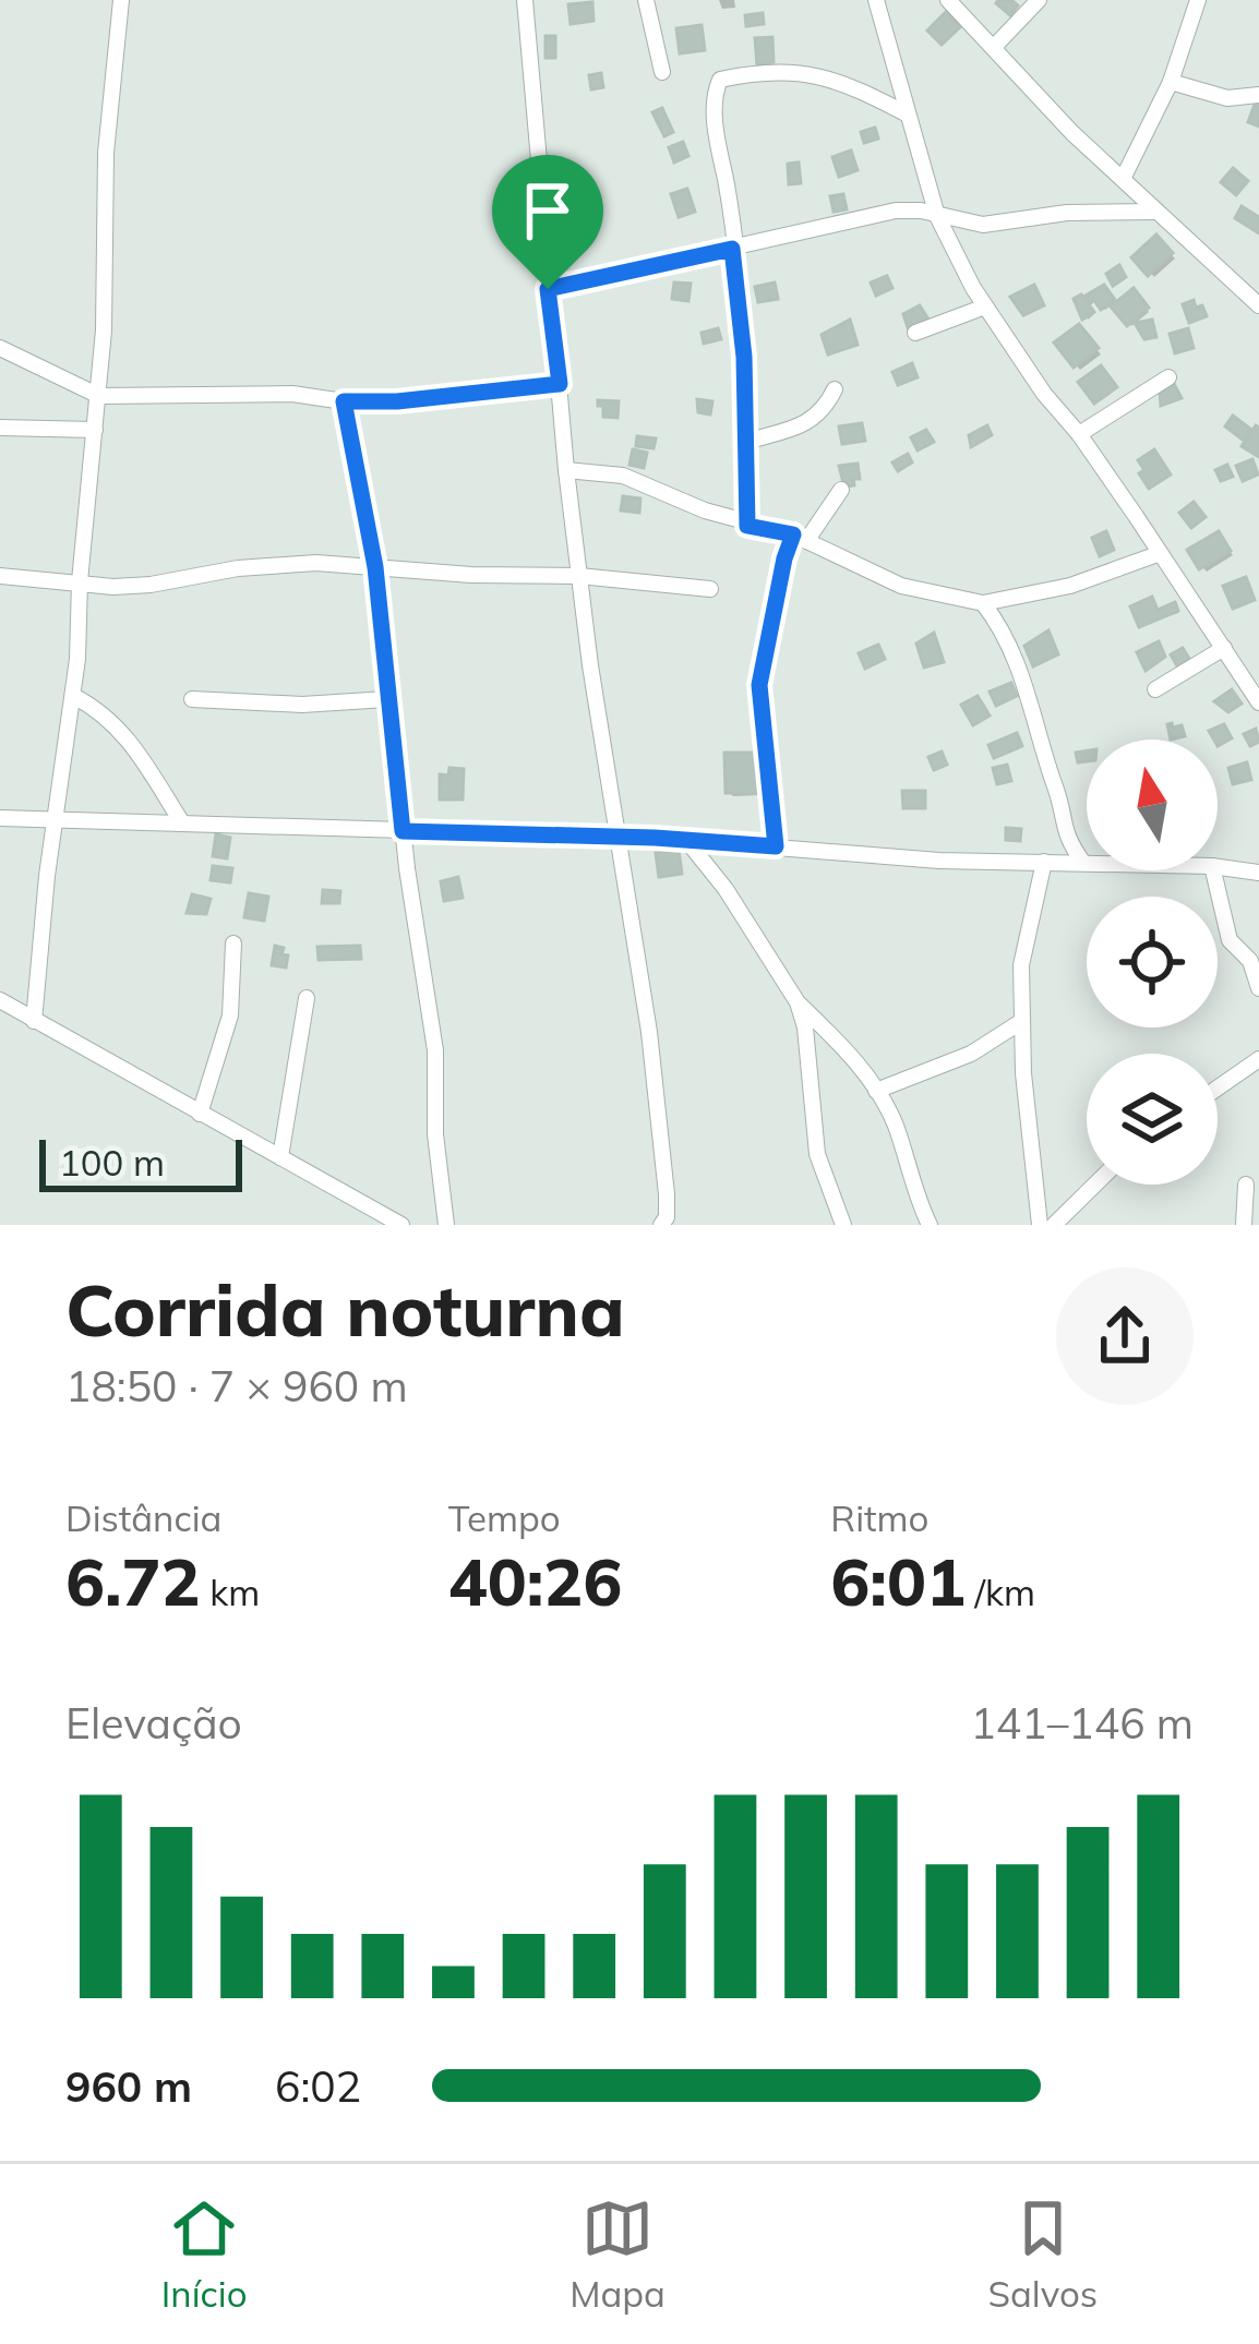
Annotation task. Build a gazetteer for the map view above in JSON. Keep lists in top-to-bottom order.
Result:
{
  "scale_bar": "100 m",
  "north": "top",
  "page": {
    "scale": "100 m",
    "heading": ["Corrida noturna", "18:50 · 7 × 960 m"],
    "stats": [
      ["Distância", "6.72 km"],
      ["Tempo", "40:26"],
      ["Ritmo", "6:01 /km"]
    ],
    "chart": ["Elevação", "141–146 m"],
    "list": [
      {
        "name": "960 m",
        "note": "6:02"
      }
    ],
    "tabs": ["Início", "Mapa", "Salvos"]
  }
}
